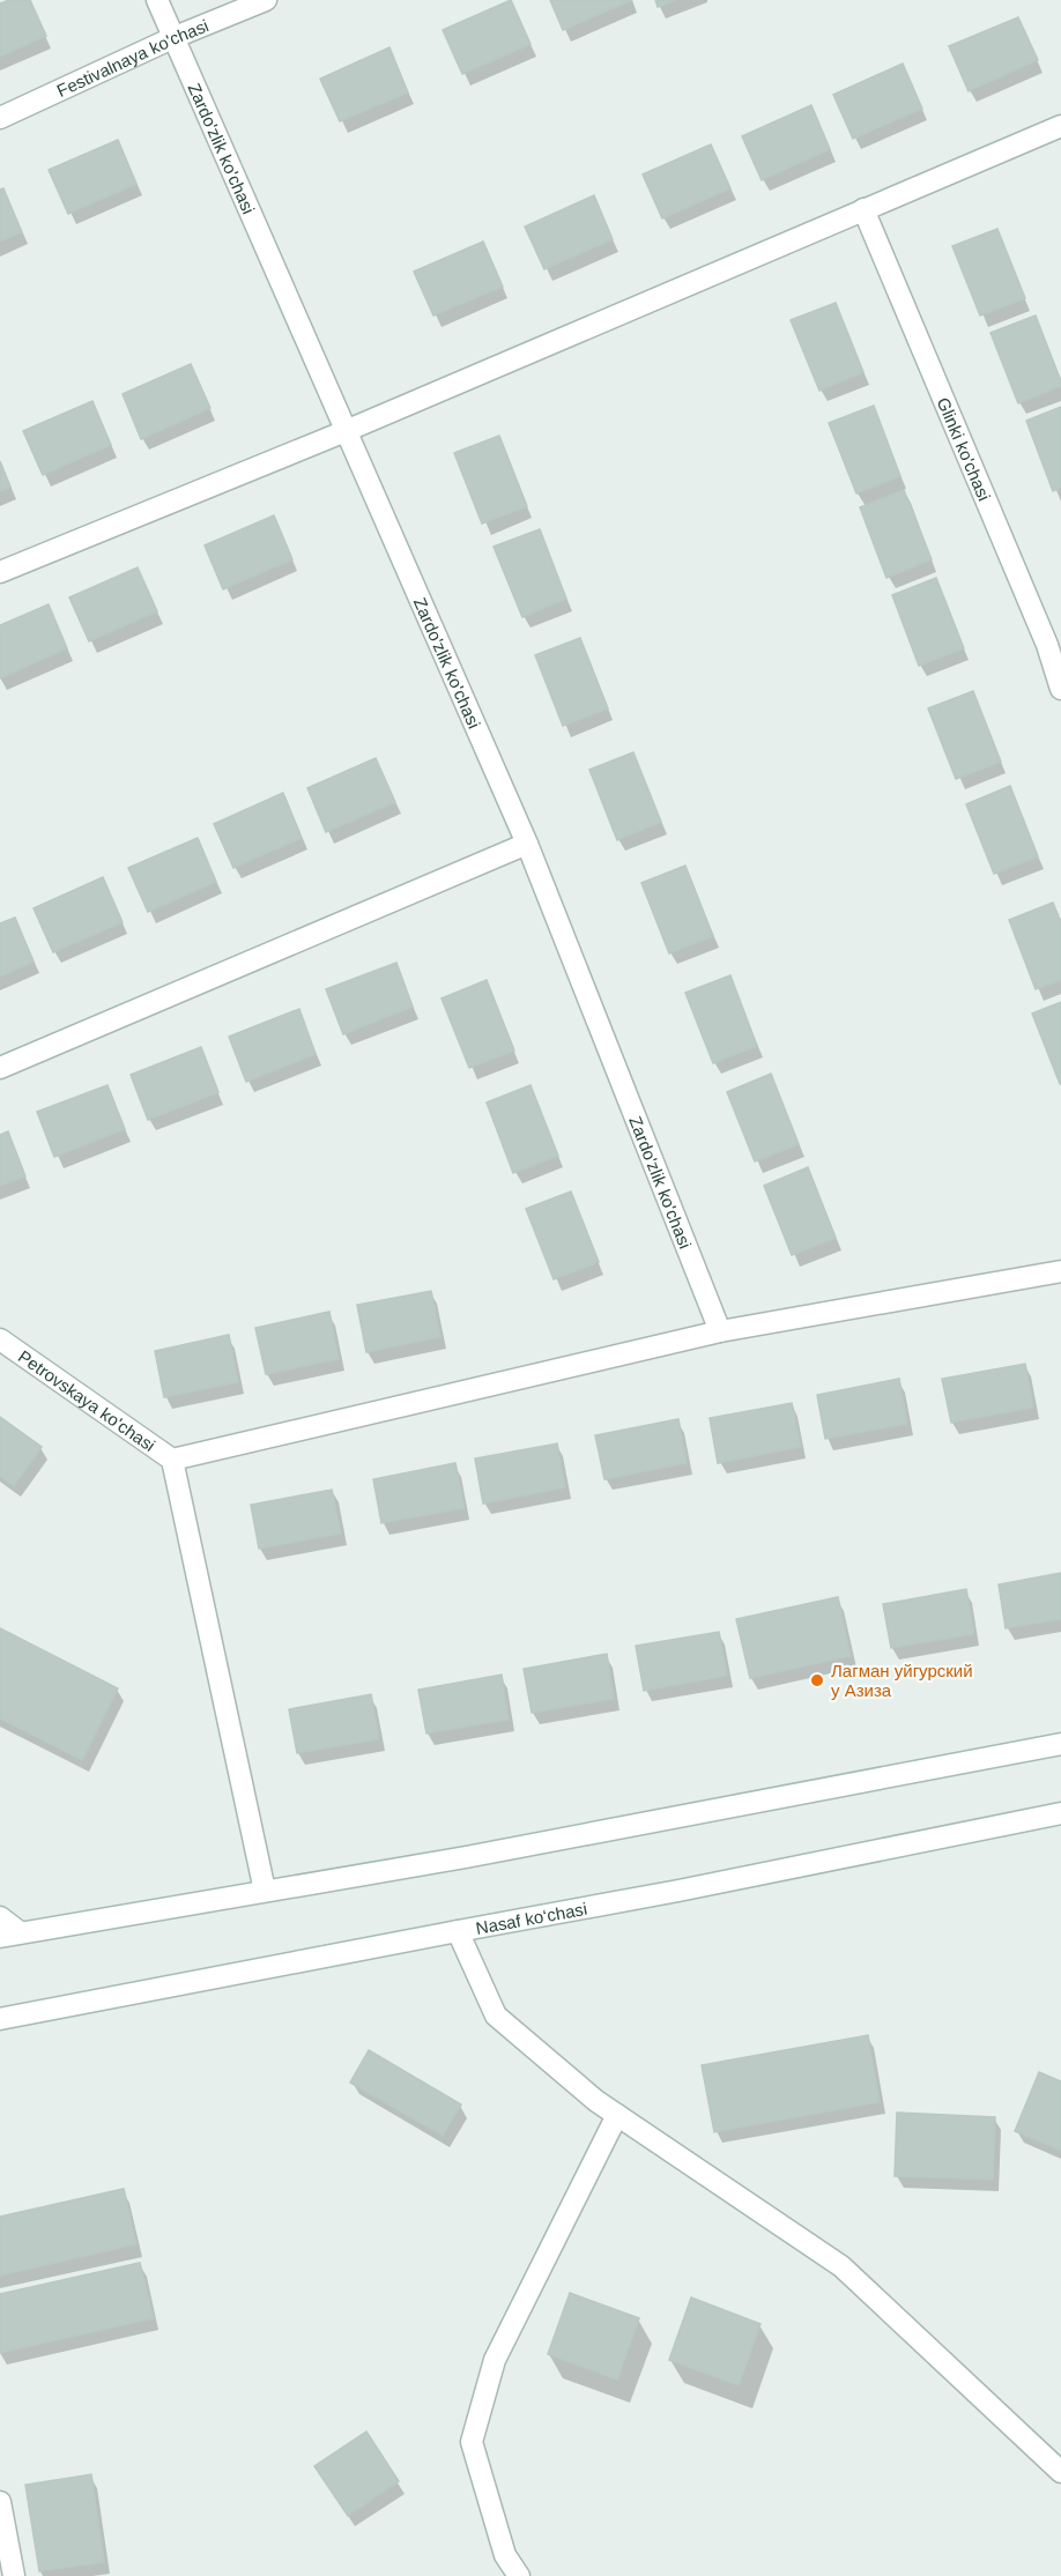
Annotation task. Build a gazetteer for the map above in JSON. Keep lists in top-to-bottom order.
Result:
{
  "streets": {
    "street": [
      "Festivalnaya ko'chasi",
      "Zardo'zlik ko'chasi",
      "Glinki ko'chasi",
      "Petrovskaya ko'chasi",
      "Nasaf ko‘chasi"
    ]
  },
  "crossings": [
    ["Festivalnaya ko'chasi", "Zardo'zlik ko'chasi"]
  ],
  "places": ["Лагман уйгурский у Азиза"]
}
